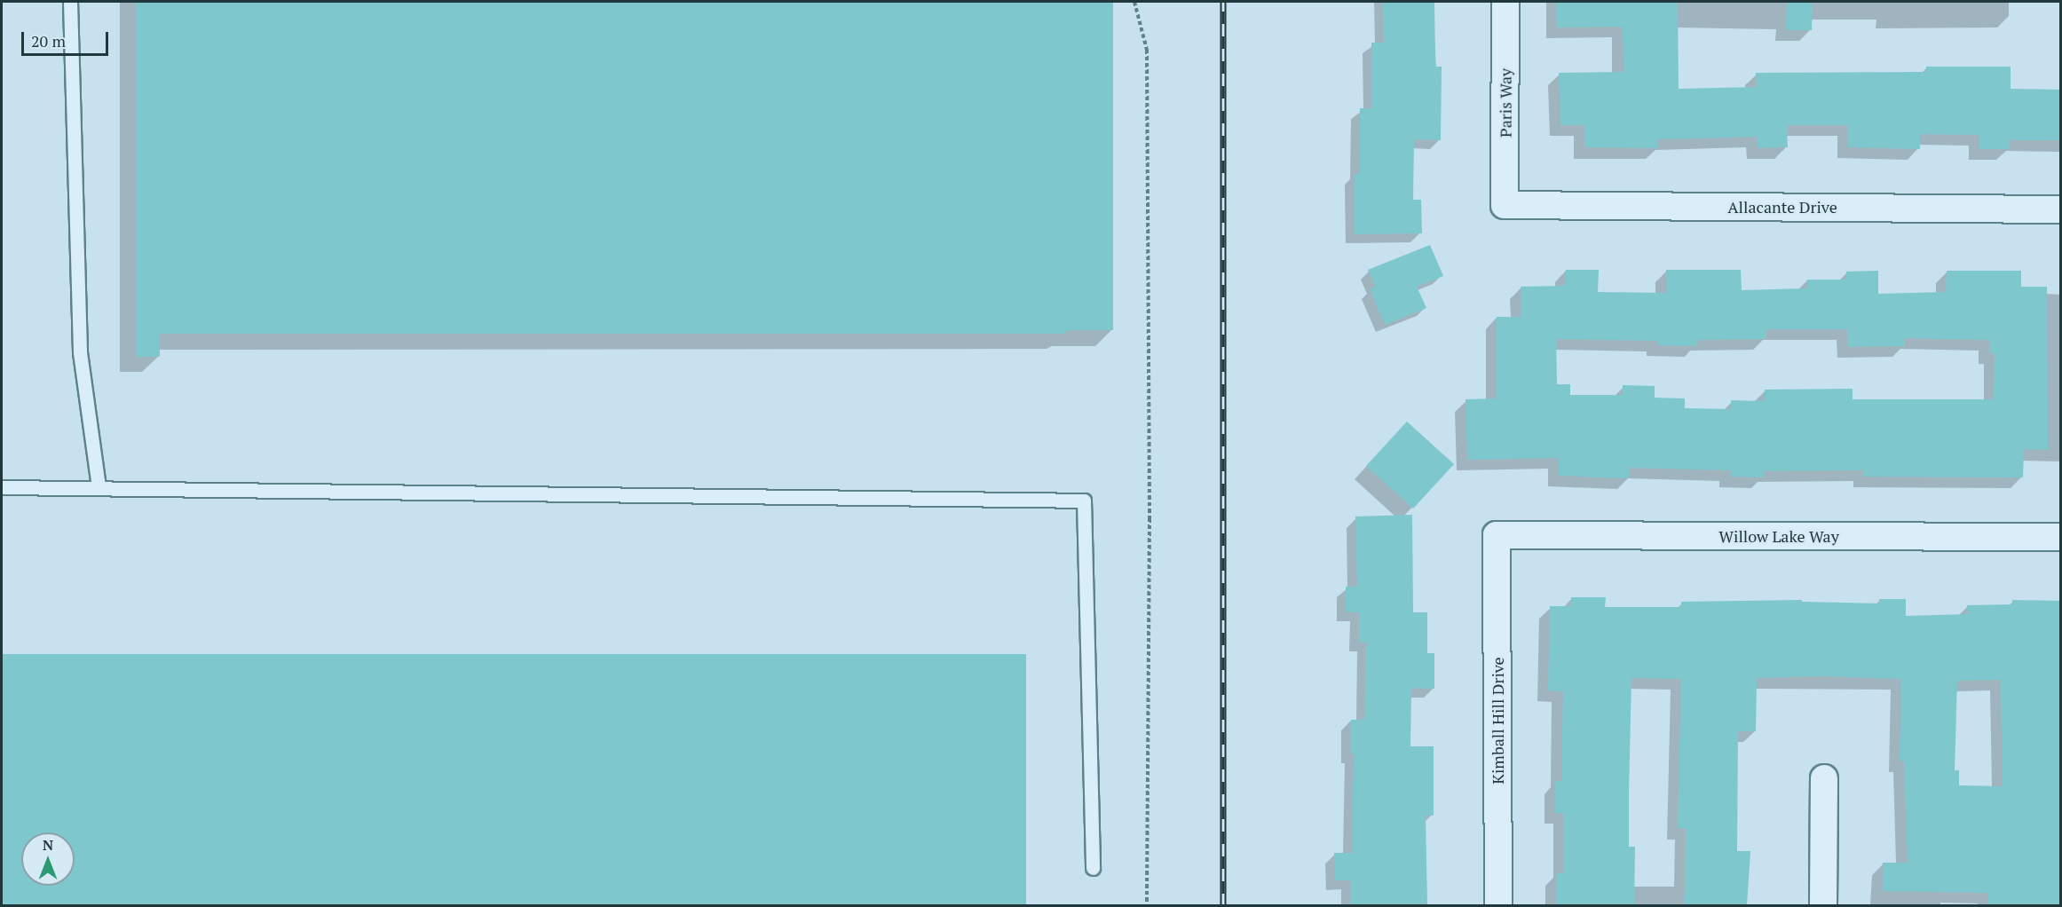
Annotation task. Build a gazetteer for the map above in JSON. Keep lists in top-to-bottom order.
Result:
{
  "streets": {
    "street": [
      "Paris Way",
      "Allacante Drive",
      "Willow Lake Way",
      "Kimball Hill Drive"
    ]
  },
  "crossings": [
    ["Paris Way", "Allacante Drive"],
    ["Willow Lake Way", "Kimball Hill Drive"]
  ],
  "scale_bar": "20 m",
  "north": "top"
}
